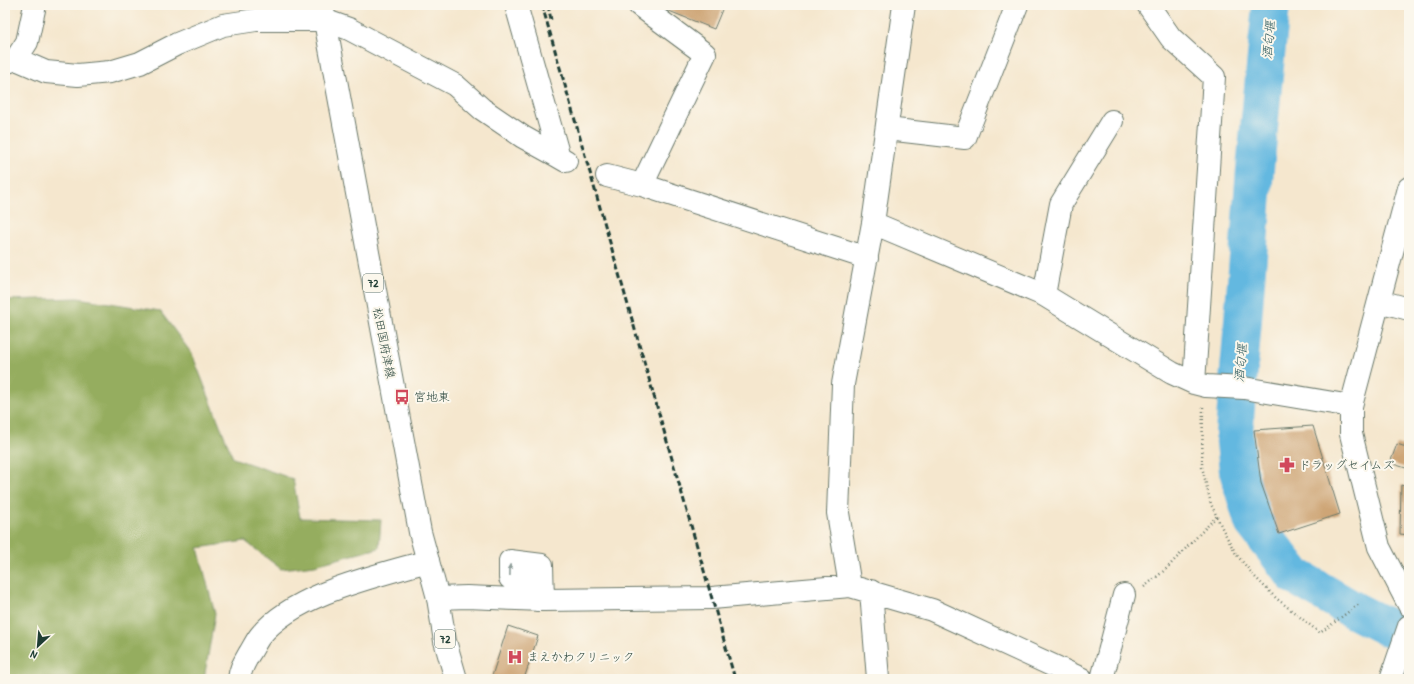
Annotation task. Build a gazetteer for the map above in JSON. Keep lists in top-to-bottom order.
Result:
{
  "streets": {
    "main road": ["72", "松田国府津線"]
  },
  "water": ["酒匂堰"],
  "places": {
    "bus stop": ["宮地東"],
    "pharmacy": ["ドラッグセイムズ"],
    "hospital": ["まえかわクリニック"]
  },
  "north": "bottom left"
}
